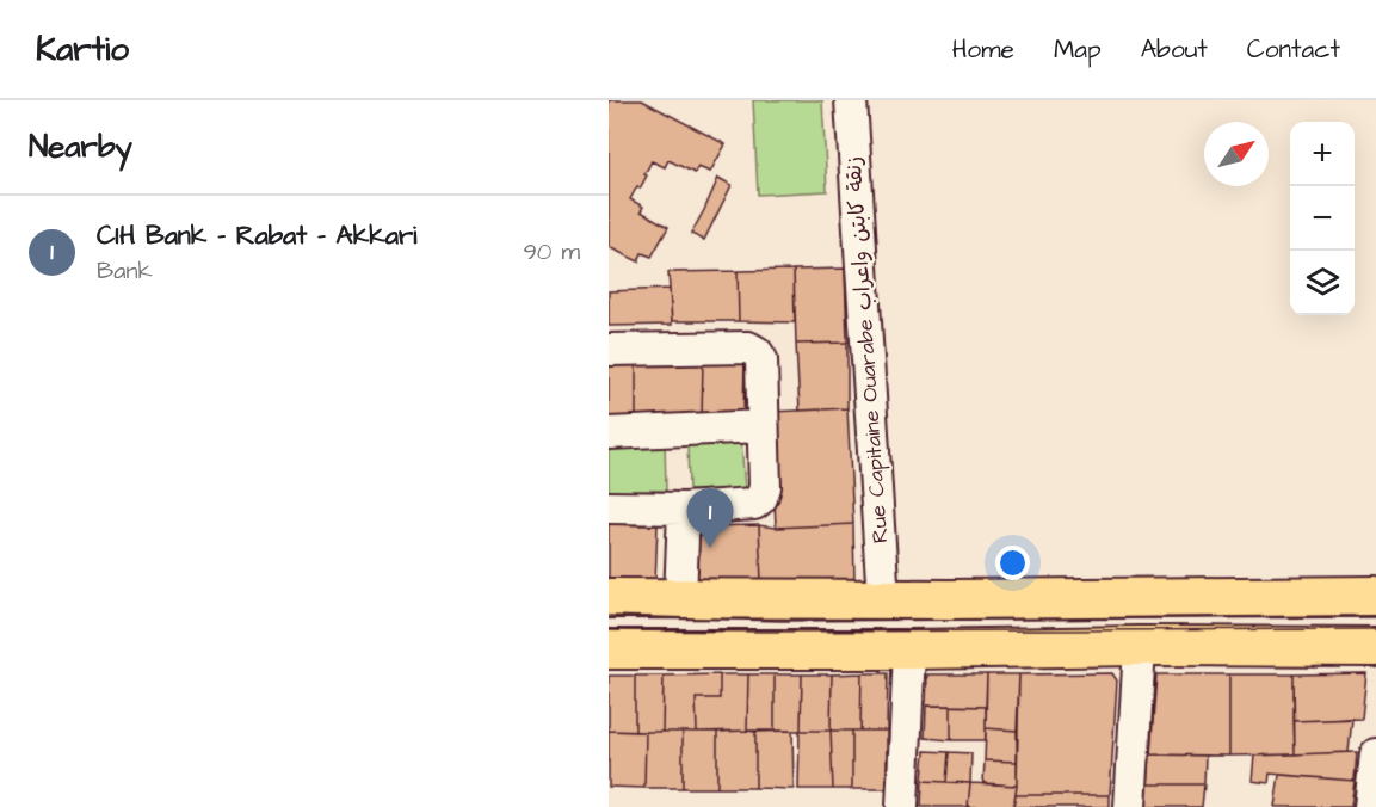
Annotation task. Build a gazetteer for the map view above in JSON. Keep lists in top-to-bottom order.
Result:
{
  "streets": {
    "street": ["Rue Capitaine Ouarabe زنقة كابتن واعراب"]
  },
  "north": "top right",
  "page": {
    "header": "Kartio",
    "nav": [
      "Home",
      "Map",
      "About",
      "Contact"
    ],
    "heading": "Nearby",
    "map_buttons": ["+", "−"],
    "list": [
      {
        "mark": "1",
        "name": "CIH Bank - Rabat - Akkari",
        "note": "Bank",
        "value": "90 m"
      }
    ],
    "pins": "1"
  }
}
